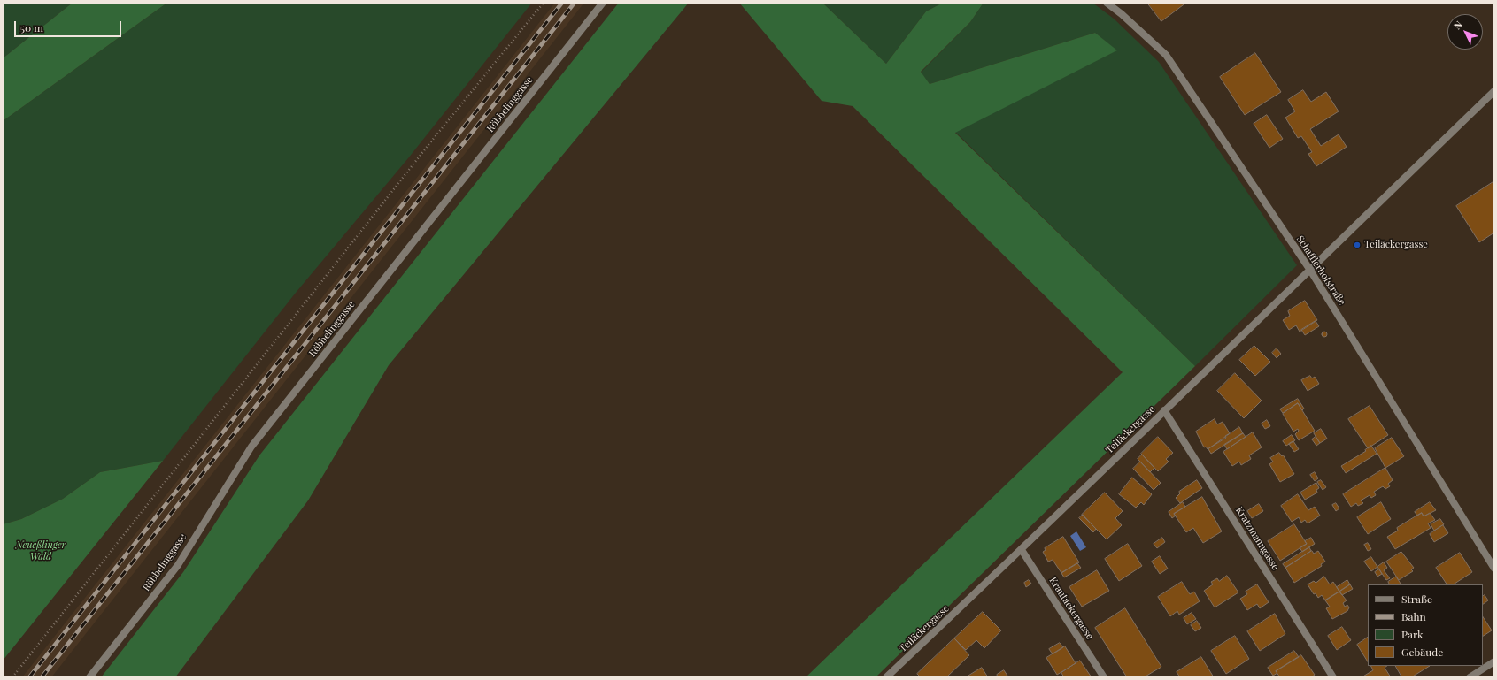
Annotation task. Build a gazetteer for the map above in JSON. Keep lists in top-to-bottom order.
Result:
{
  "streets": {
    "street": [
      "Röbbelinggasse",
      "Schafflerhofstraße",
      "Teiläckergasse",
      "Kratzmanngasse",
      "Krautackergasse"
    ]
  },
  "crossings": [
    ["Schafflerhofstraße", "Teiläckergasse"],
    ["Teiläckergasse", "Kratzmanngasse"],
    ["Teiläckergasse", "Krautackergasse"]
  ],
  "parks": ["Neueßlinger Wald"],
  "places": ["Teiläckergasse"],
  "legend": [
    "Straße",
    "Bahn",
    "Park",
    "Gebäude"
  ],
  "scale_bar": "50 m",
  "north": "top left"
}
